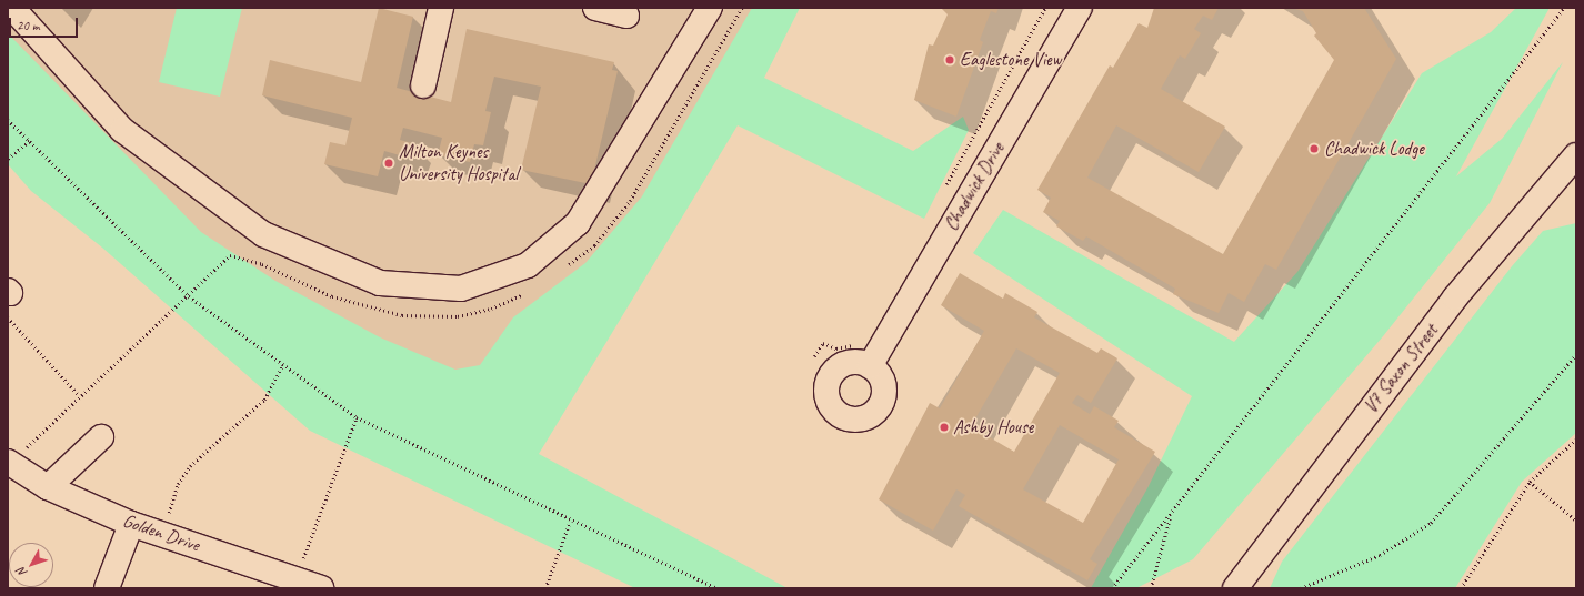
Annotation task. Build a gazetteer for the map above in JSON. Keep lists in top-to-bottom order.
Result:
{
  "streets": {
    "street": ["Chadwick Drive", "V7 Saxon Street", "Golden Drive"]
  },
  "places": [
    "Eaglestone View",
    "Chadwick Lodge",
    "Milton Keynes University Hospital",
    "Ashby House"
  ],
  "scale_bar": "20 m",
  "north": "bottom left"
}
